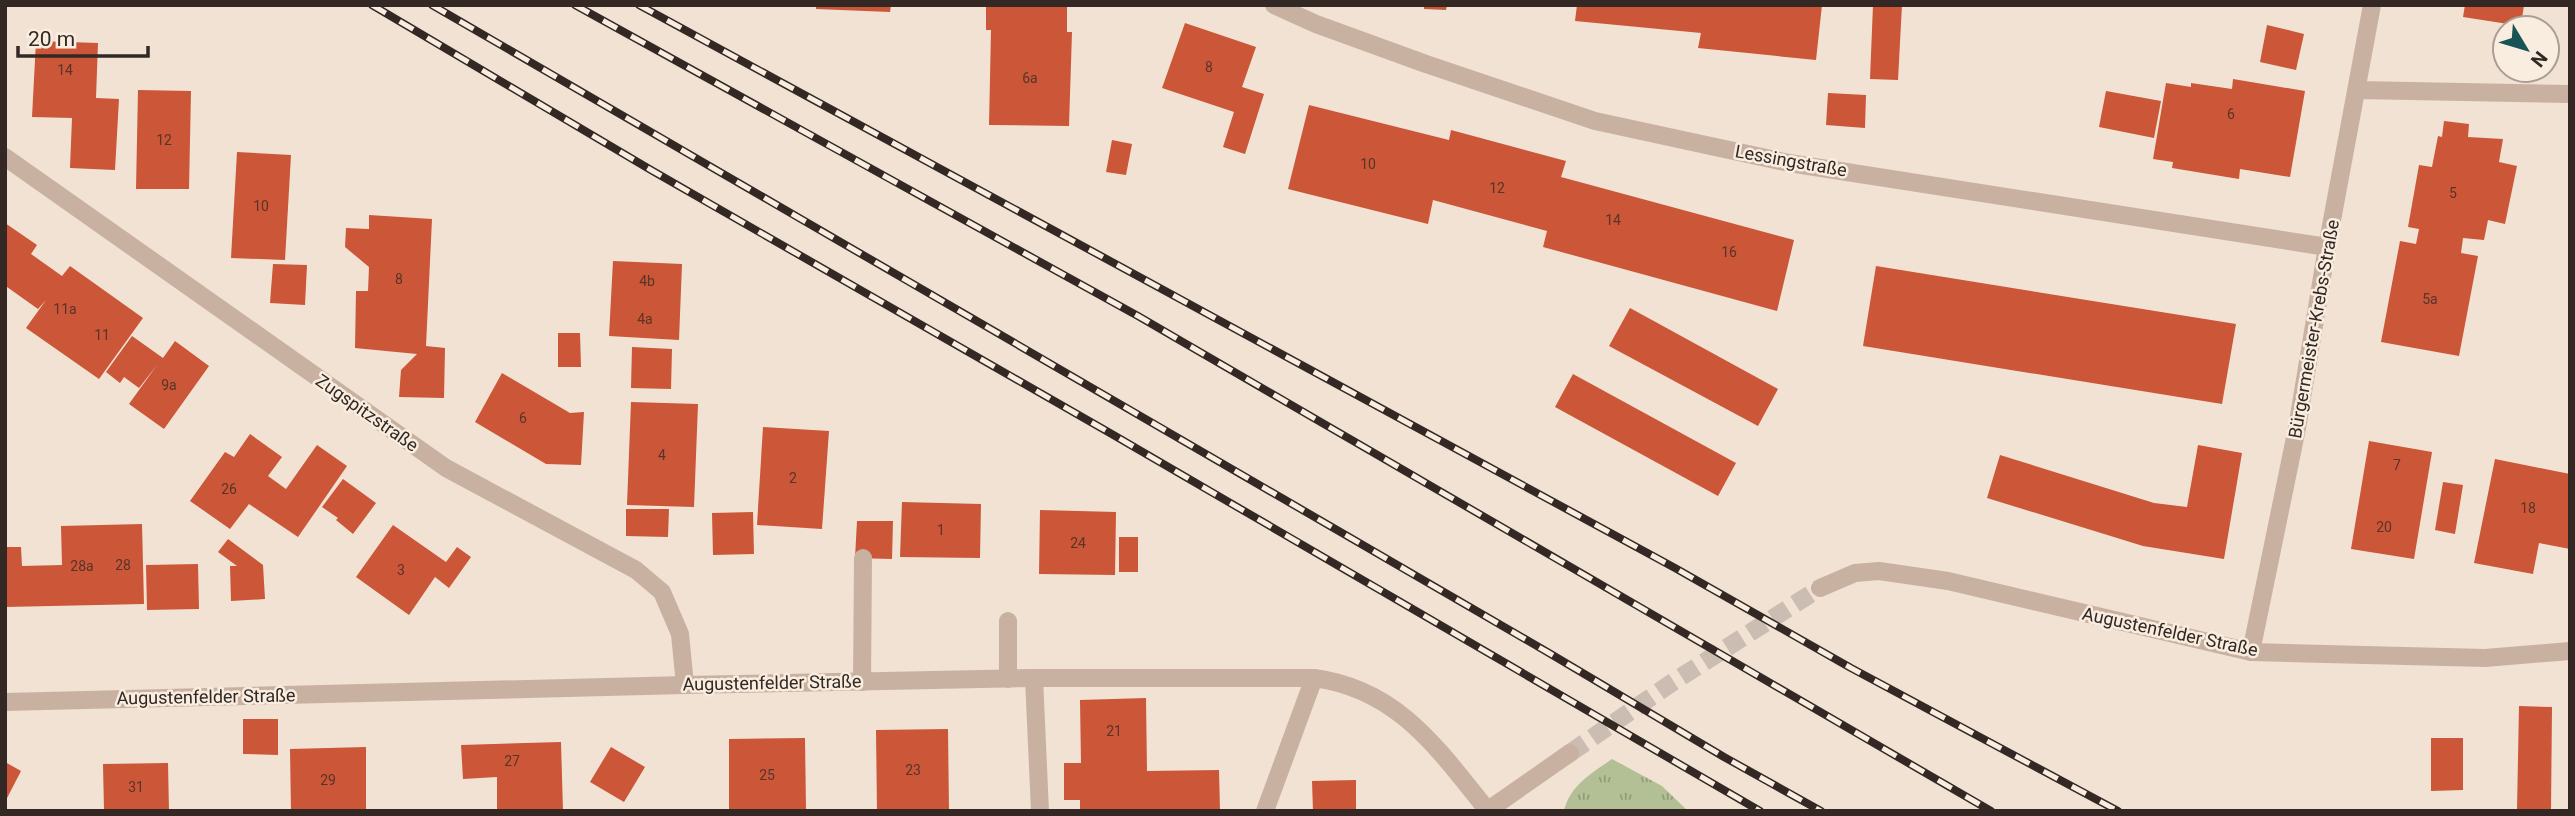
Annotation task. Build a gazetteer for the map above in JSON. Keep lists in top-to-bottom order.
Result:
{
  "streets": {
    "street": [
      "Lessingstraße",
      "Bürgermeister-Krebs-Straße",
      "Zugspitzstraße",
      "Augustenfelder Straße"
    ]
  },
  "crossings": [
    ["Lessingstraße", "Bürgermeister-Krebs-Straße"],
    ["Bürgermeister-Krebs-Straße", "Augustenfelder Straße"],
    ["Zugspitzstraße", "Augustenfelder Straße"]
  ],
  "house_numbers": [
    "8",
    "14",
    "6a",
    "6",
    "12",
    "10",
    "12",
    "5",
    "10",
    "14",
    "16",
    "8",
    "4b",
    "5a",
    "11a",
    "4a",
    "11",
    "9a",
    "6",
    "4",
    "7",
    "2",
    "26",
    "18",
    "20",
    "1",
    "24",
    "28",
    "28a",
    "3",
    "21",
    "27",
    "23",
    "25",
    "29",
    "31"
  ],
  "scale_bar": "20 m",
  "north": "bottom right"
}
